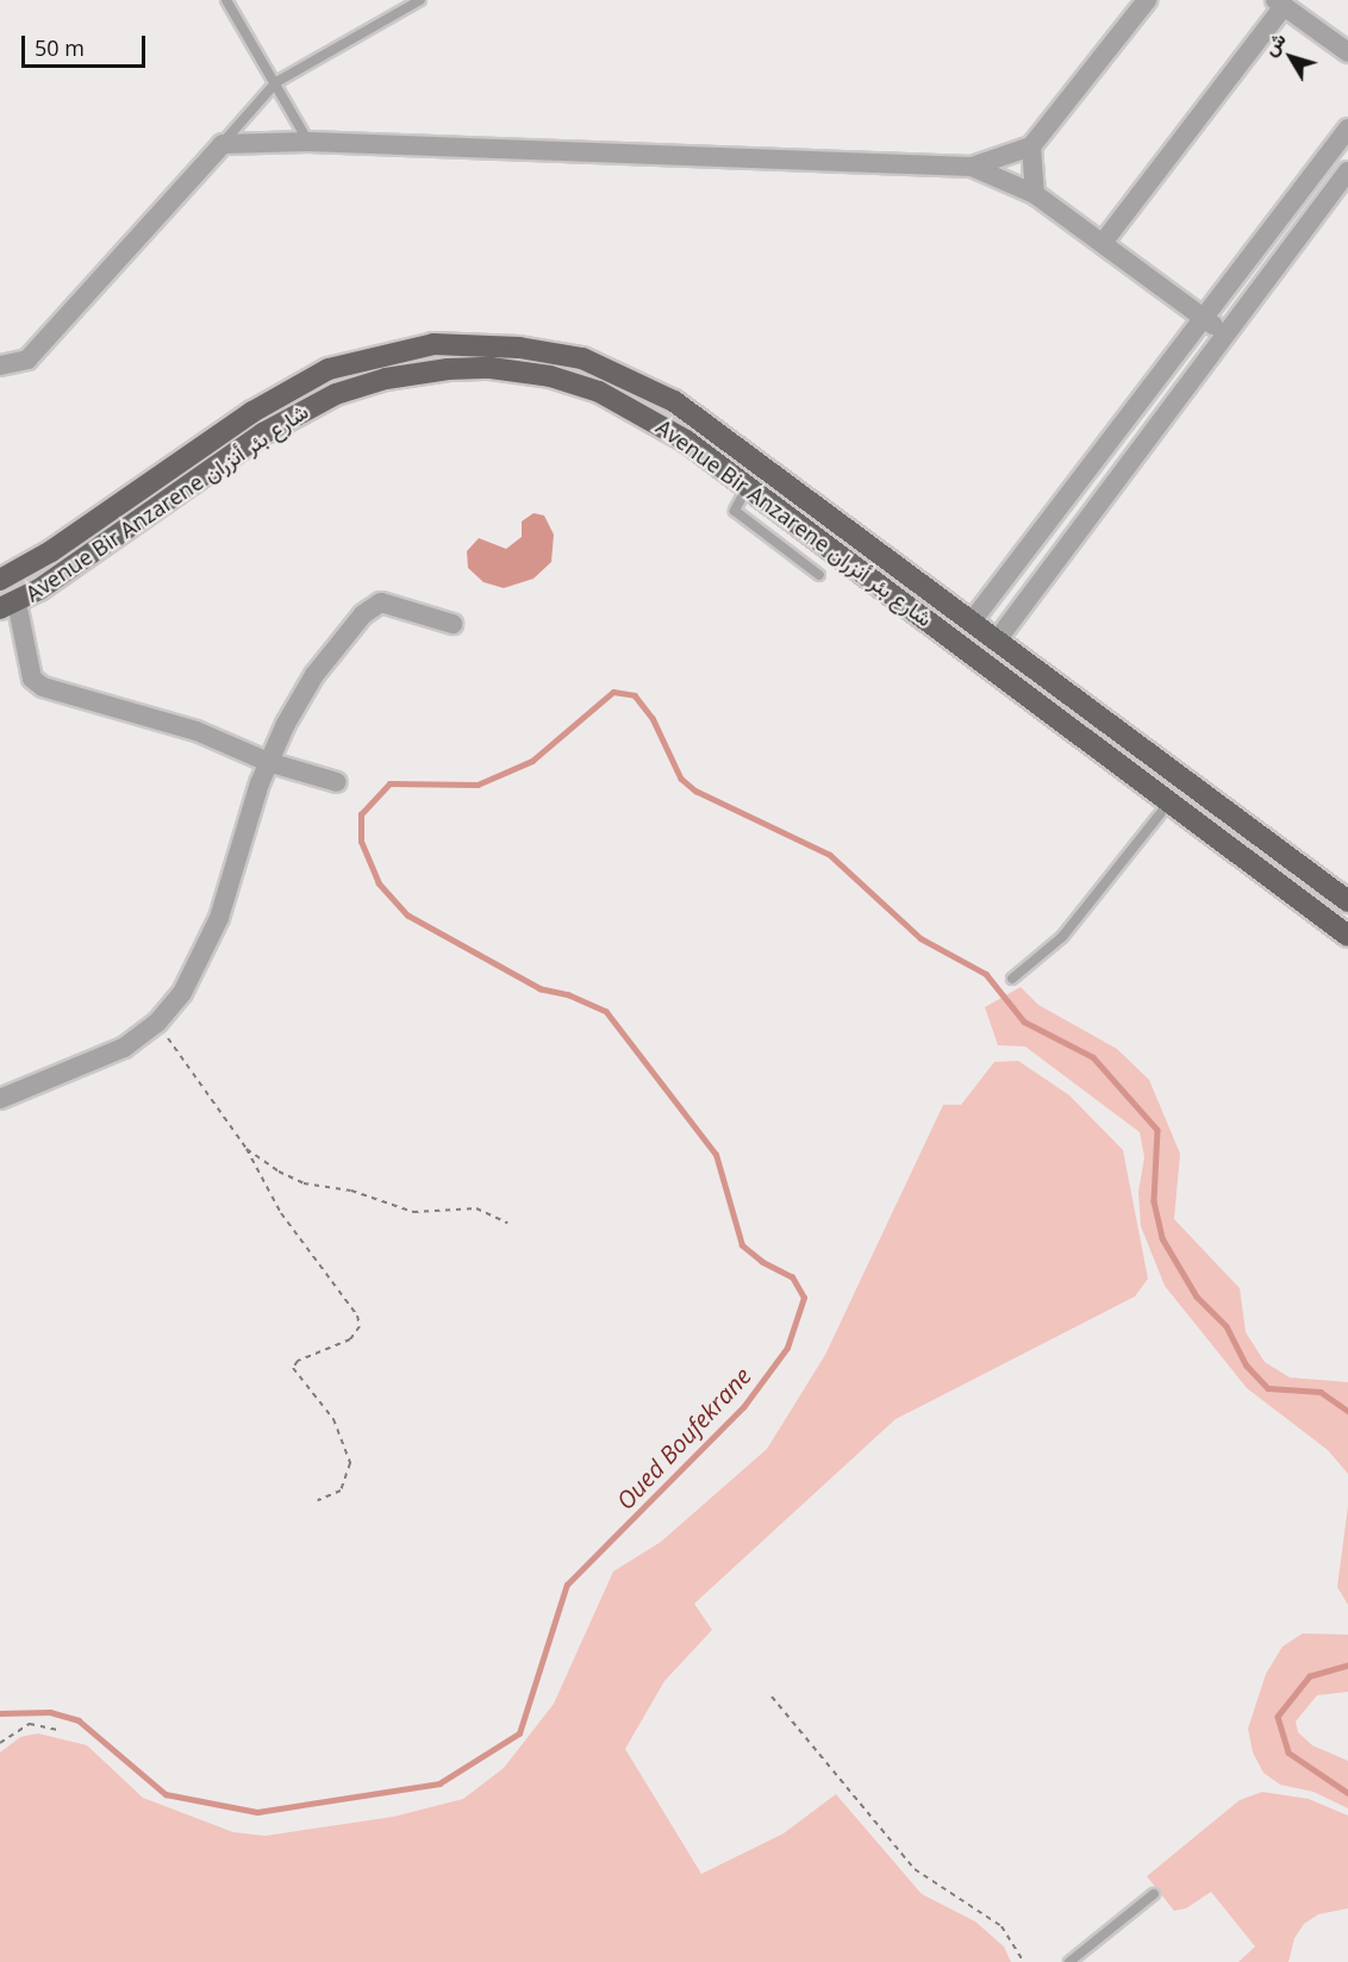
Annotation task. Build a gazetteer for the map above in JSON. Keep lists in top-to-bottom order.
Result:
{
  "streets": {
    "main road": ["Avenue Bir Anzarene شارع بئر أنزران"]
  },
  "water": ["Oued Boufekrane"],
  "scale_bar": "50 m",
  "north": "top left"
}
